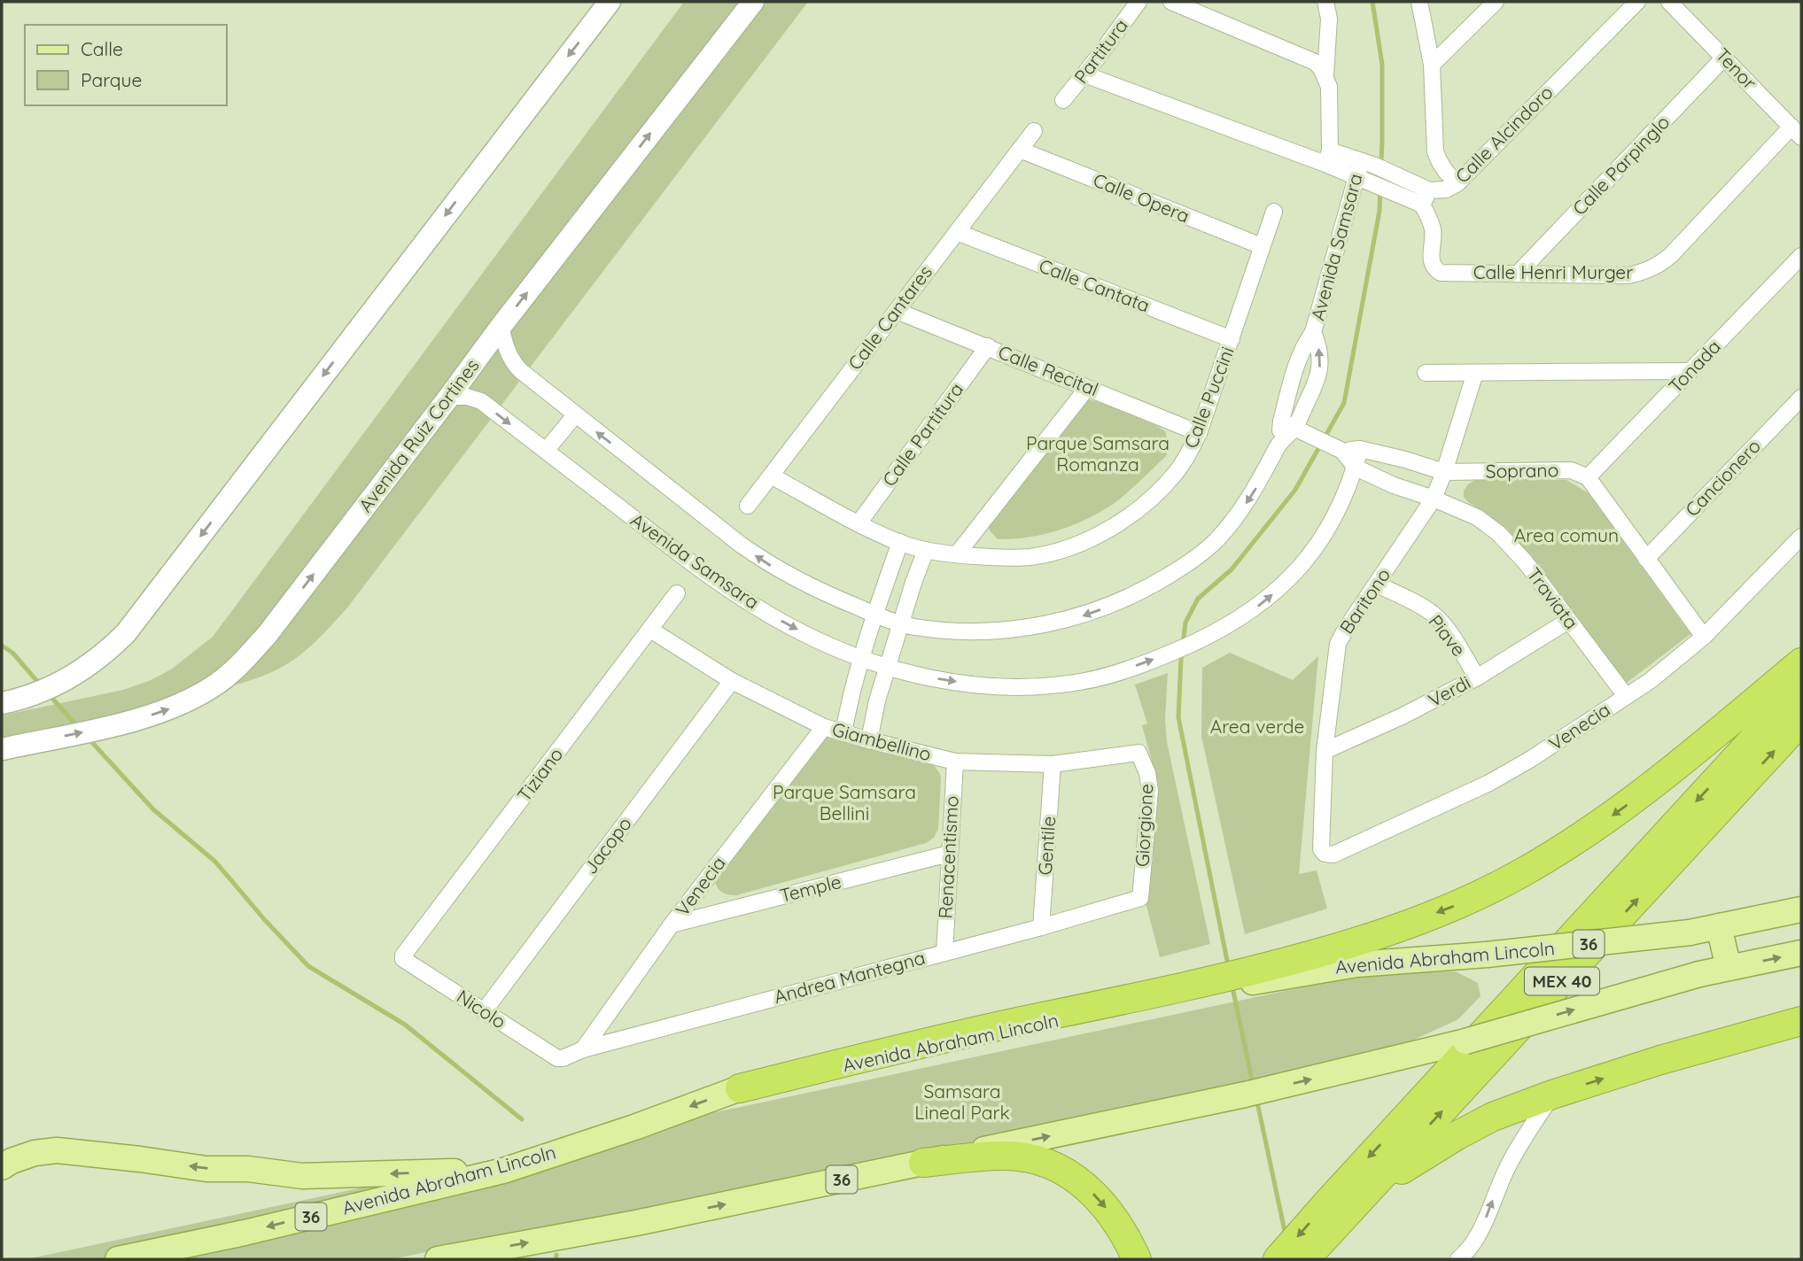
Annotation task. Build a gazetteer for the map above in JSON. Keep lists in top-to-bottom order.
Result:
{
  "streets": {
    "highway": ["MEX 40"],
    "main road": ["Avenida Ruiz Cortines", "36", "Avenida Abraham Lincoln"],
    "street": [
      "Partitura",
      "Tenor",
      "Calle Alcindoro",
      "Calle Parpinglo",
      "Calle Opera",
      "Avenida Samsara",
      "Calle Henri Murger",
      "Calle Cantata",
      "Calle Cantares",
      "Tonada",
      "Calle Recital",
      "Calle Puccini",
      "Calle Partitura",
      "Soprano",
      "Cancionero",
      "Traviata",
      "Baritono",
      "Piave",
      "Verdi",
      "Venecia",
      "Giambellino",
      "Tiziano",
      "Giorgione",
      "Jacopo",
      "Gentile",
      "Renacentismo",
      "Temple",
      "Andrea Mantegna",
      "Nicolo"
    ]
  },
  "crossings": [
    ["Tenor", "Calle Parpinglo"],
    ["Tenor", "Calle Henri Murger"],
    ["Calle Alcindoro", "Calle Henri Murger"],
    ["Calle Parpinglo", "Calle Henri Murger"],
    ["Calle Opera", "Calle Cantares"],
    ["Calle Opera", "Calle Puccini"],
    ["Avenida Samsara", "Avenida Ruiz Cortines"],
    ["Avenida Samsara", "Soprano"],
    ["Avenida Samsara", "Traviata"],
    ["Calle Cantata", "Calle Cantares"],
    ["Calle Cantata", "Calle Puccini"],
    ["Calle Cantares", "Calle Recital"],
    ["Calle Cantares", "Calle Puccini"],
    ["Tonada", "Soprano"],
    ["Calle Recital", "Calle Puccini"],
    ["Calle Recital", "Calle Partitura"],
    ["Calle Puccini", "Calle Partitura"],
    ["Soprano", "Baritono"],
    ["Traviata", "Baritono"],
    ["Traviata", "Verdi"],
    ["Traviata", "Venecia"],
    ["Baritono", "Piave"],
    ["Baritono", "Verdi"],
    ["Baritono", "Venecia"],
    ["Piave", "Verdi"],
    ["Venecia", "Giambellino"],
    ["Venecia", "Temple"],
    ["Venecia", "Andrea Mantegna"],
    ["Giambellino", "Tiziano"],
    ["Giambellino", "Giorgione"],
    ["Giambellino", "Jacopo"],
    ["Giambellino", "Gentile"],
    ["Giambellino", "Renacentismo"],
    ["Tiziano", "Nicolo"],
    ["Giorgione", "Andrea Mantegna"],
    ["Jacopo", "Nicolo"],
    ["Gentile", "Andrea Mantegna"],
    ["Renacentismo", "Temple"],
    ["Renacentismo", "Andrea Mantegna"],
    ["Andrea Mantegna", "Nicolo"]
  ],
  "parks": [
    "Parque Samsara Romanza",
    "Area comun",
    "Area verde",
    "Parque Samsara Bellini",
    "Samsara Lineal Park"
  ],
  "legend": ["Calle", "Parque"]
}
